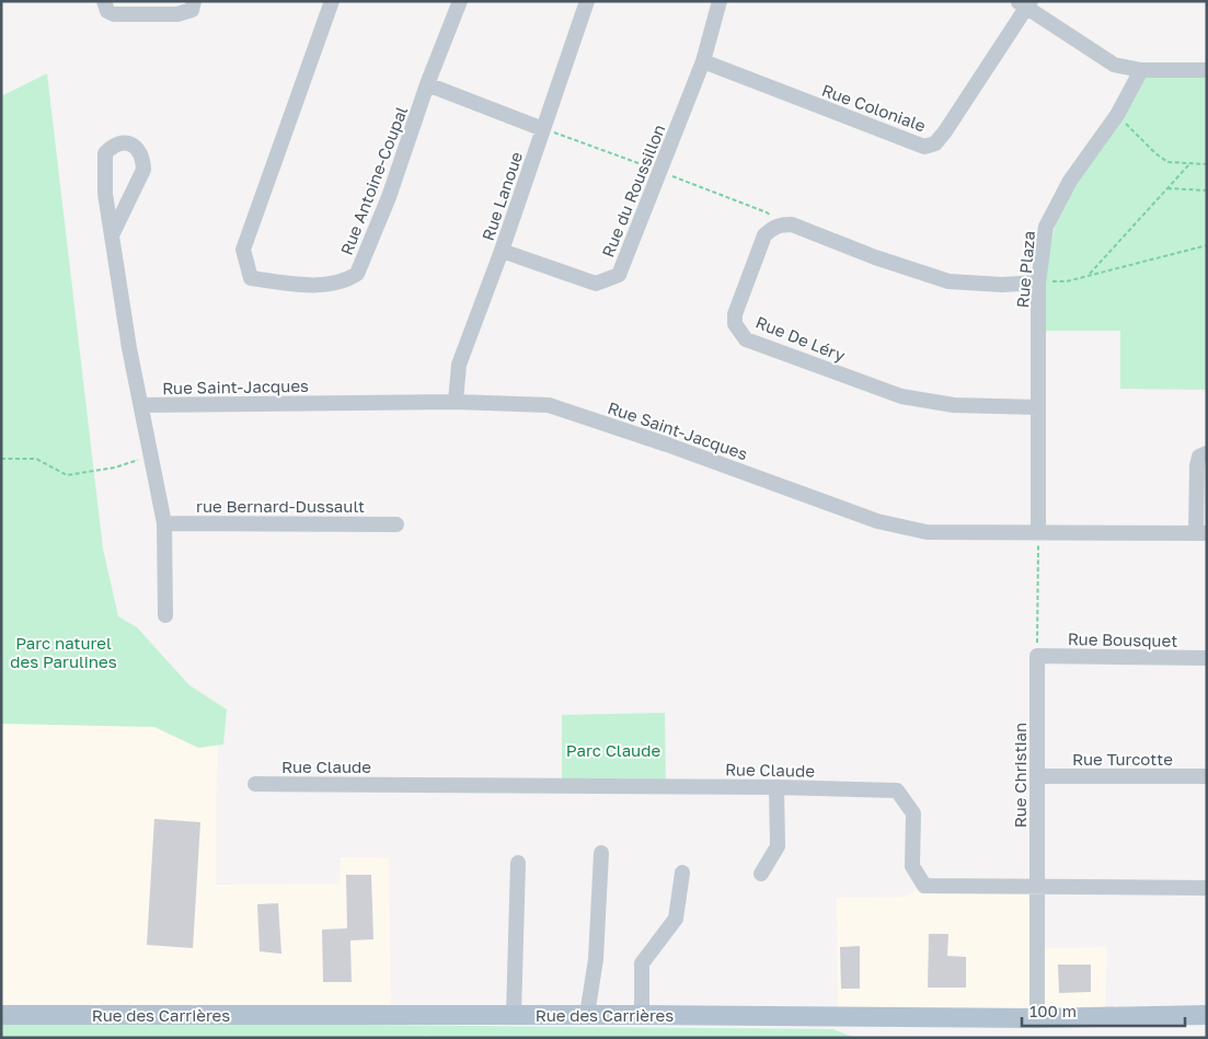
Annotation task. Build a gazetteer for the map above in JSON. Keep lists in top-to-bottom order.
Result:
{
  "streets": {
    "main road": ["Rue des Carrières"],
    "street": [
      "Rue Coloniale",
      "Rue Antoine-Coupal",
      "Rue du Roussillon",
      "Rue Lanoue",
      "Rue Plaza",
      "Rue De Léry",
      "Rue Saint-Jacques",
      "rue Bernard-Dussault",
      "Rue Bousquet",
      "Rue Turcotte",
      "Rue Claude",
      "Rue Christian"
    ]
  },
  "crossings": [
    ["Rue Coloniale", "Rue du Roussillon"],
    ["Rue du Roussillon", "Rue Lanoue"],
    ["Rue Lanoue", "Rue Saint-Jacques"],
    ["Rue Plaza", "Rue De Léry"],
    ["Rue Plaza", "Rue Saint-Jacques"],
    ["Rue Bousquet", "Rue Christian"],
    ["Rue Turcotte", "Rue Christian"],
    ["Rue Claude", "Rue Christian"],
    ["Rue Christian", "Rue des Carrières"]
  ],
  "parks": ["Parc naturel des Parulines", "Parc Claude"],
  "scale_bar": "100 m"
}
